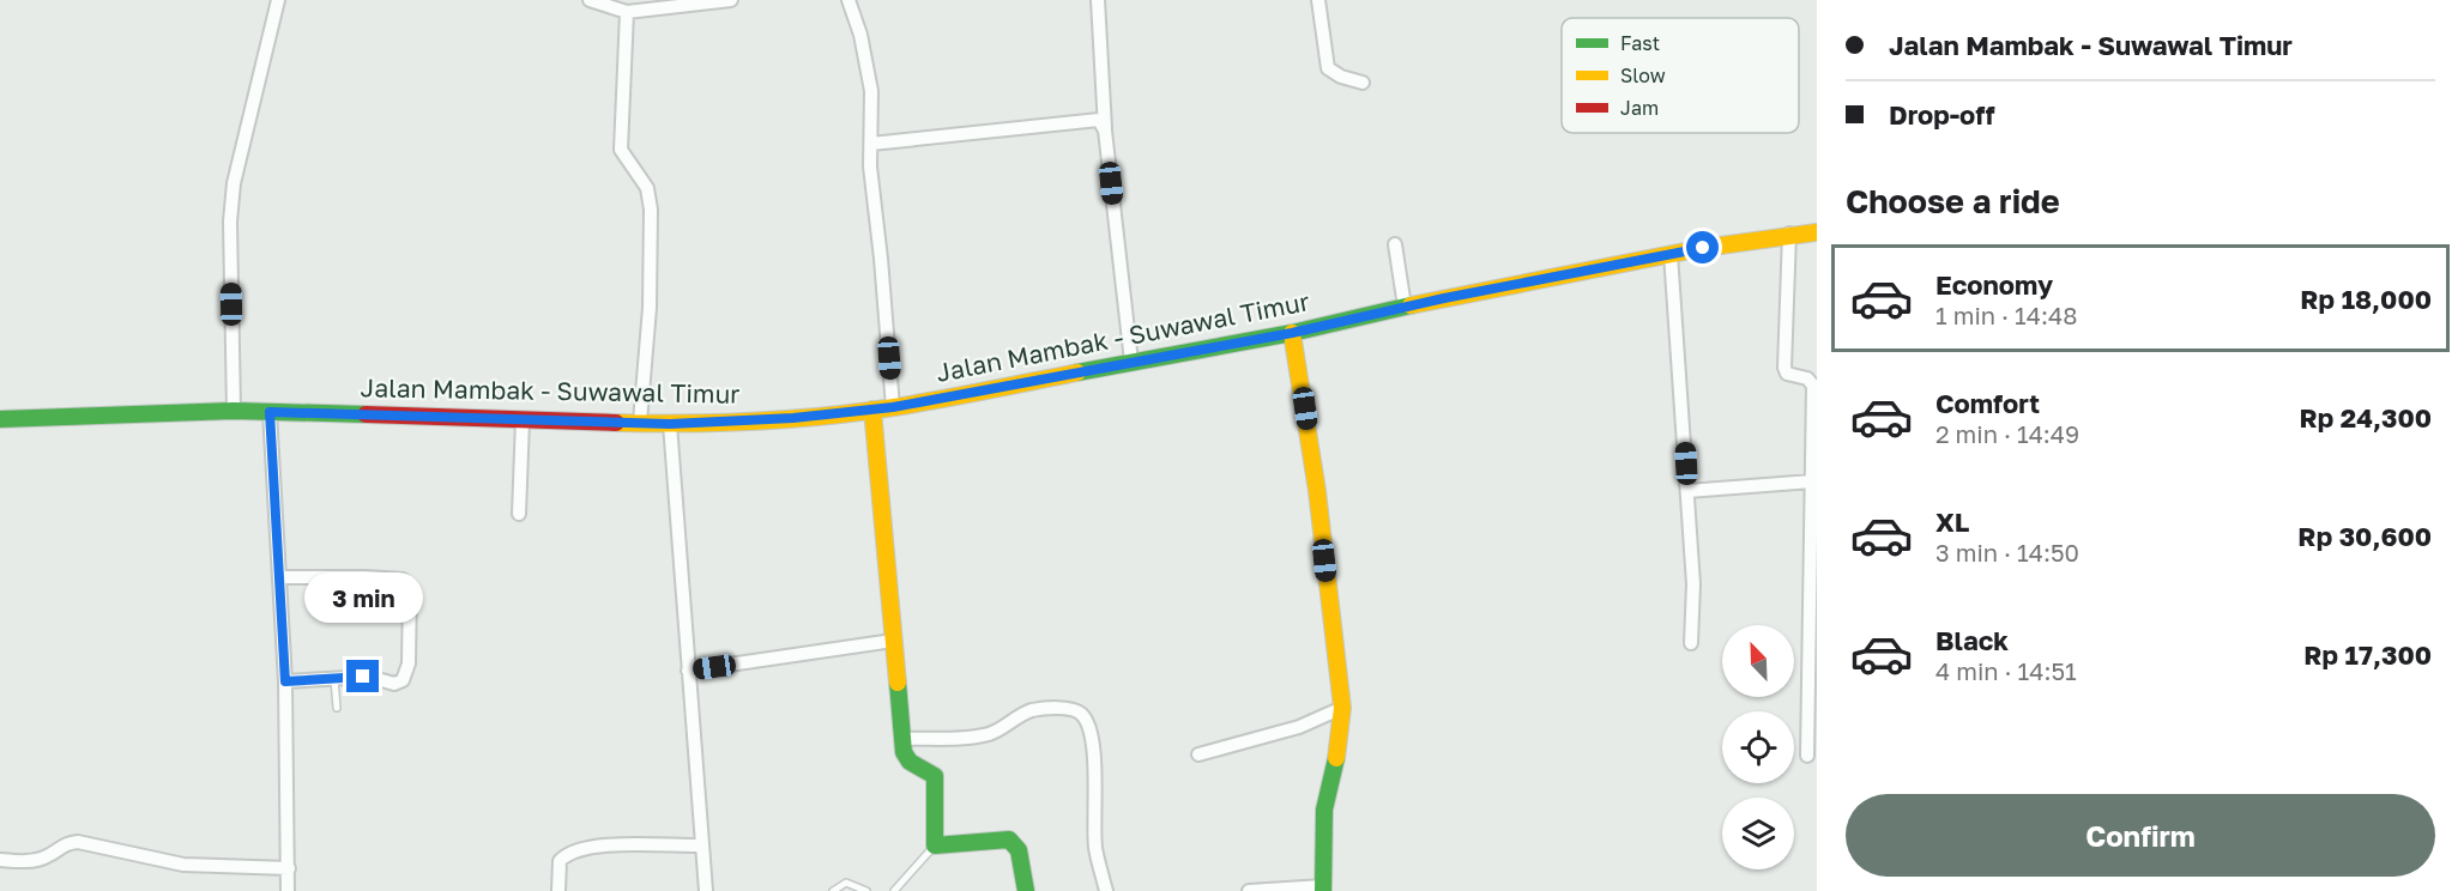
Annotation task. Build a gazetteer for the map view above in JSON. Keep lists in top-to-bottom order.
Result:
{
  "streets": {
    "street": ["Jalan Mambak - Suwawal Timur"]
  },
  "legend": ["Fast", "Slow", "Jam"],
  "north": "top left",
  "page": {
    "banner": ["Jalan Mambak - Suwawal Timur", "Drop-off"],
    "heading": "Choose a ride",
    "list": [
      {
        "name": "Economy",
        "note": "1 min · 14:48",
        "value": "Rp 18,000"
      },
      {
        "name": "Comfort",
        "note": "2 min · 14:49",
        "value": "Rp 24,300"
      },
      {
        "name": "XL",
        "note": "3 min · 14:50",
        "value": "Rp 30,600"
      },
      {
        "name": "Black",
        "note": "4 min · 14:51",
        "value": "Rp 17,300"
      }
    ],
    "bubble": "3 min",
    "buttons": "Confirm"
  }
}
